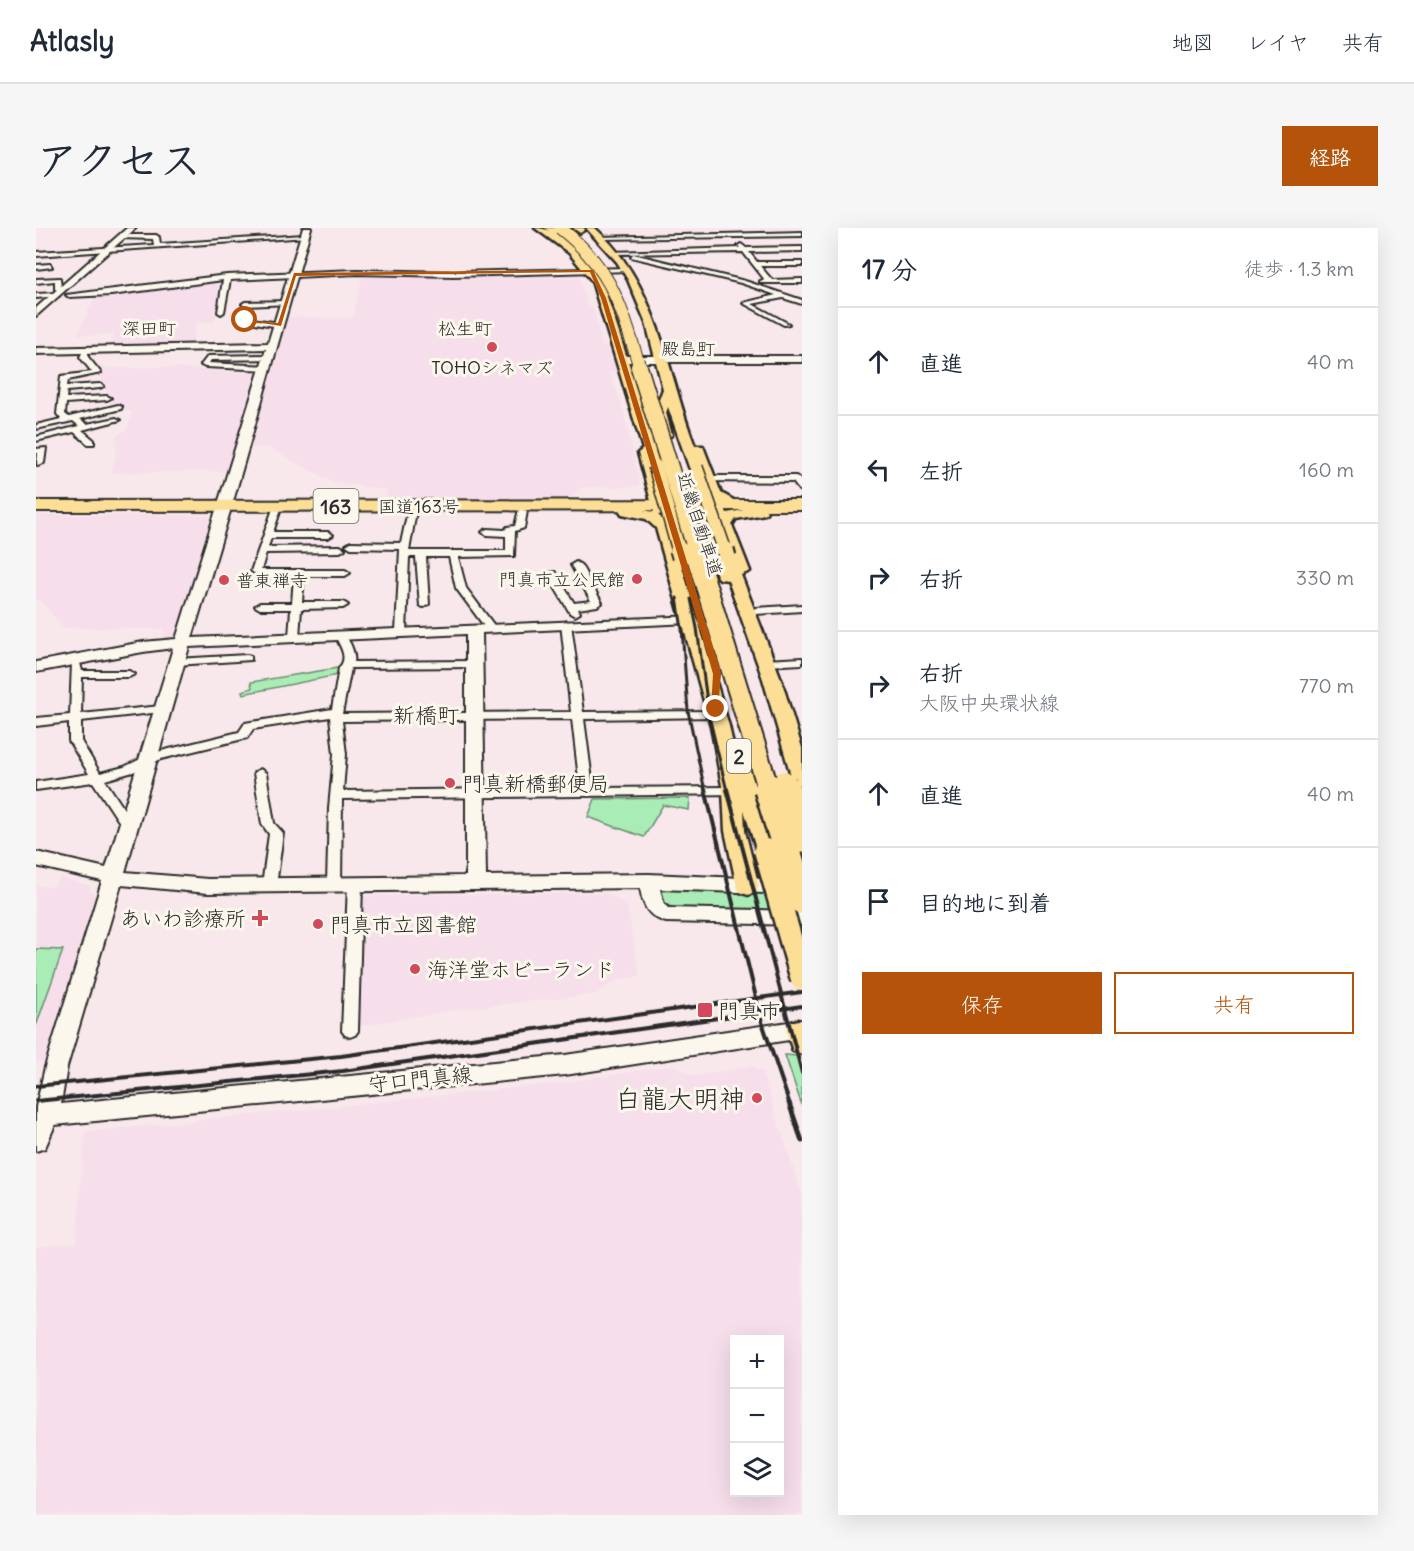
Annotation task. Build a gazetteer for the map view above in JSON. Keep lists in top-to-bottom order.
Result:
{
  "streets": {
    "highway": ["163", "国道163号", "近畿自動車道"],
    "main road": ["2"],
    "street": ["守口門真線"]
  },
  "crossings": [
    ["国道163号", "2"]
  ],
  "districts": [
    "深田町",
    "松生町",
    "殿島町",
    "新橋町"
  ],
  "places": {
    "other": [
      "TOHOシネマズ",
      "門真市立公民館",
      "普東禅寺",
      "門真新橋郵便局",
      "門真市立図書館",
      "海洋堂ホビーランド",
      "白龍大明神"
    ],
    "health": ["あいわ診療所"],
    "transit": ["門真市"]
  },
  "page": {
    "header": "Atlasly",
    "nav": ["地図", "レイヤ", "共有"],
    "title": "アクセス",
    "buttons": [
      "経路",
      ["保存", "共有"]
    ],
    "heading": ["17 分", "徒歩 · 1.3 km"],
    "list": [
      ["直進", "40 m"],
      ["左折", "160 m"],
      ["右折", "330 m"],
      ["右折", "大阪中央環状線", "770 m"],
      ["直進", "40 m"],
      "目的地に到着"
    ],
    "map_buttons": ["+", "−"]
  }
}
